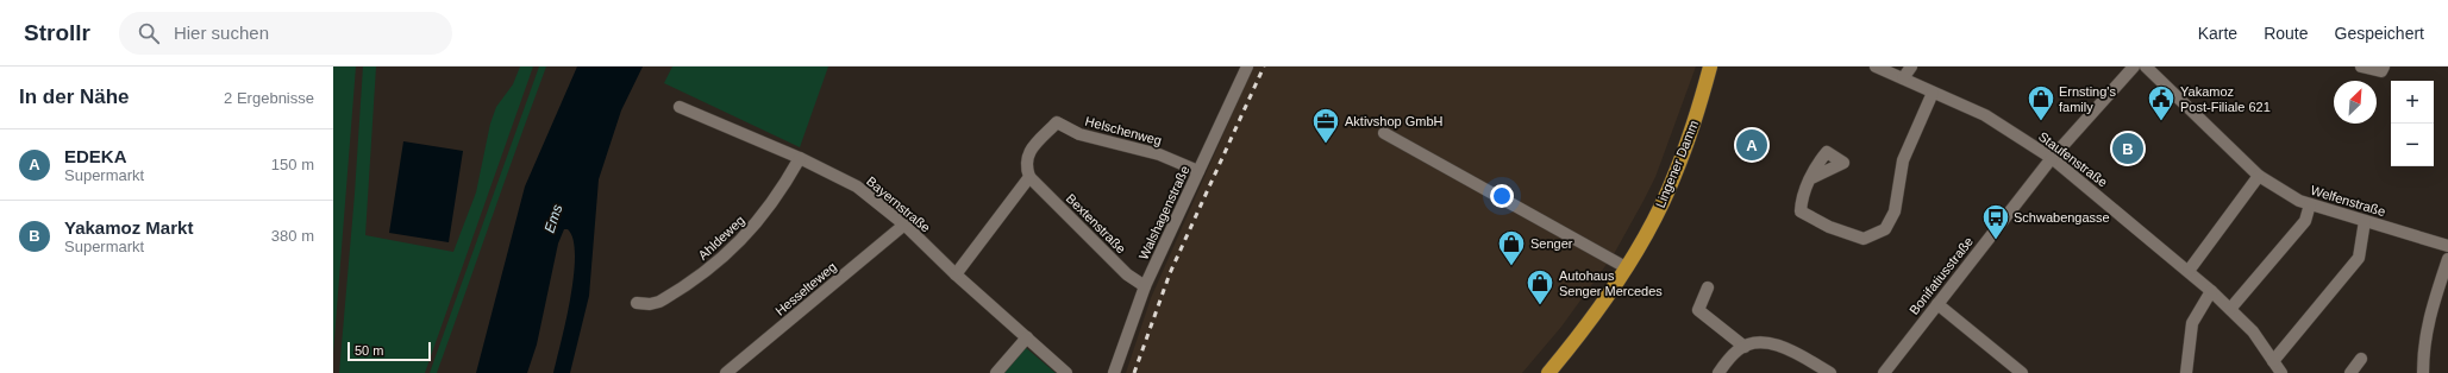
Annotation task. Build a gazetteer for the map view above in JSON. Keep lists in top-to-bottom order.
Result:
{
  "streets": {
    "main road": ["Lingener Damm"],
    "street": [
      "Helschenweg",
      "Staufenstraße",
      "Welfenstraße",
      "Bayernstraße",
      "Walshagenstraße",
      "Bextenstraße",
      "Ahldeweg",
      "Bonifatiusstraße",
      "Hesselteweg"
    ]
  },
  "crossings": [
    ["Helschenweg", "Walshagenstraße"],
    ["Helschenweg", "Bextenstraße"],
    ["Staufenstraße", "Bonifatiusstraße"],
    ["Bayernstraße", "Ahldeweg"],
    ["Bayernstraße", "Hesselteweg"],
    ["Walshagenstraße", "Bextenstraße"]
  ],
  "water": ["Ems"],
  "places": {
    "shop": ["Ernsting's family", "Senger", "Autohaus Senger Mercedes"],
    "public building": ["Yakamoz Post-Filiale 621"],
    "office": ["Aktivshop GmbH"],
    "bus stop": ["Schwabengasse"]
  },
  "scale_bar": "50 m",
  "north": "top right",
  "page": {
    "header": "Strollr",
    "search": "Hier suchen",
    "nav": ["Karte", "Route", "Gespeichert"],
    "heading": ["In der Nähe", "2 Ergebnisse"],
    "map_buttons": ["+", "−"],
    "pins": ["A", "B"],
    "list": [
      {
        "mark": "A",
        "name": "EDEKA",
        "note": "Supermarkt",
        "value": "150 m"
      },
      {
        "mark": "B",
        "name": "Yakamoz Markt",
        "note": "Supermarkt",
        "value": "380 m"
      }
    ],
    "scale": "50 m"
  }
}
